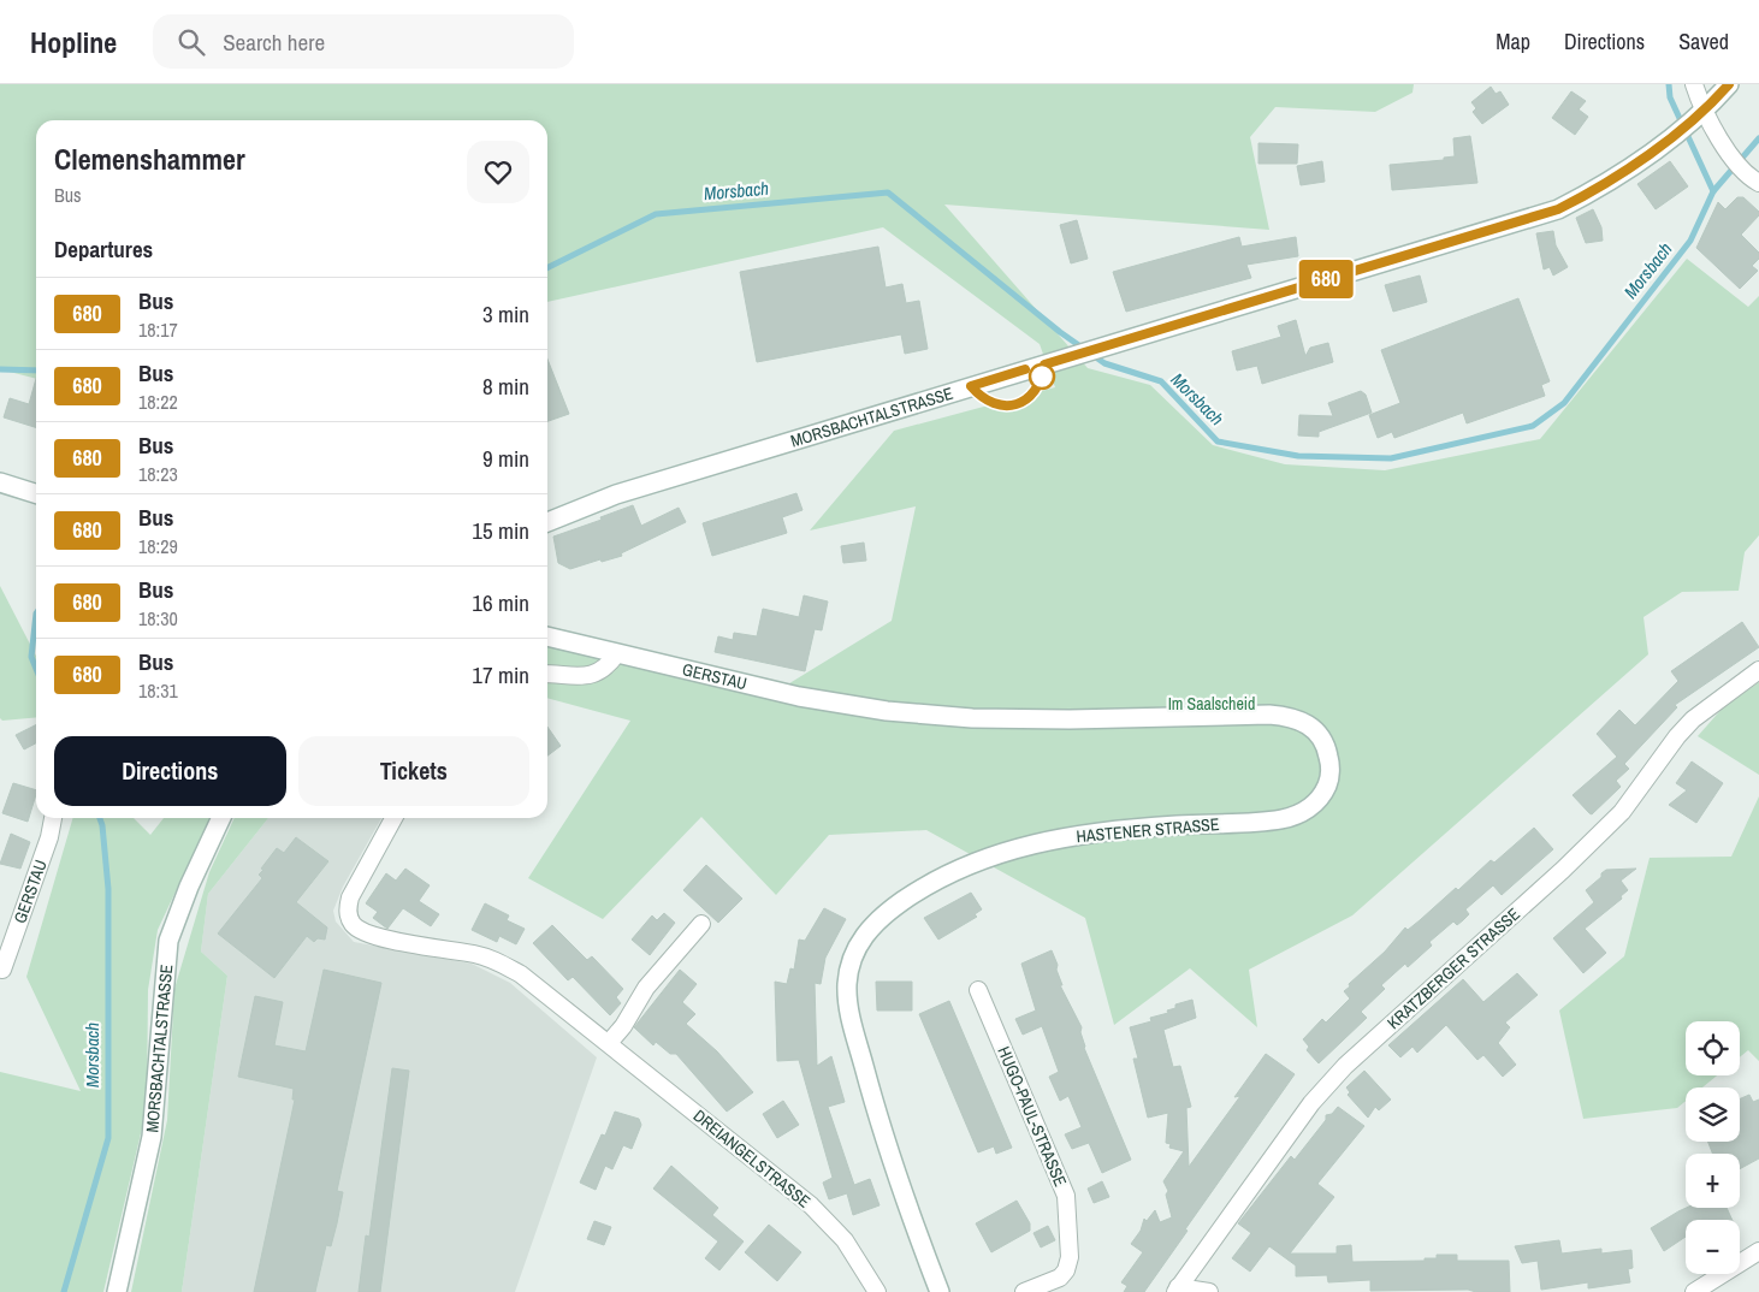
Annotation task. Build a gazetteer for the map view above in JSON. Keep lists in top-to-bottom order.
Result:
{
  "streets": {
    "main road": ["MORSBACHTALSTRASSE", "GERSTAU", "HASTENER STRASSE"],
    "street": ["KRATZBERGER STRASSE", "HUGO-PAUL-STRASSE", "DREIANGELSTRASSE"]
  },
  "crossings": [
    ["GERSTAU", "HASTENER STRASSE"]
  ],
  "water": ["Morsbach"],
  "parks": ["Im Saalscheid"],
  "lines": ["bus line 680"],
  "page": {
    "header": "Hopline",
    "search": "Search here",
    "nav": ["Map", "Directions", "Saved"],
    "on_map": "680",
    "heading": [
      ["Clemenshammer", "Bus"],
      "Departures"
    ],
    "list": [
      {
        "mark": "680",
        "name": "Bus",
        "note": "18:17",
        "value": "3 min"
      },
      {
        "mark": "680",
        "name": "Bus",
        "note": "18:22",
        "value": "8 min"
      },
      {
        "mark": "680",
        "name": "Bus",
        "note": "18:23",
        "value": "9 min"
      },
      {
        "mark": "680",
        "name": "Bus",
        "note": "18:29",
        "value": "15 min"
      },
      {
        "mark": "680",
        "name": "Bus",
        "note": "18:30",
        "value": "16 min"
      },
      {
        "mark": "680",
        "name": "Bus",
        "note": "18:31",
        "value": "17 min"
      }
    ],
    "buttons": ["Directions", "Tickets"],
    "map_buttons": ["+", "−"]
  }
}
